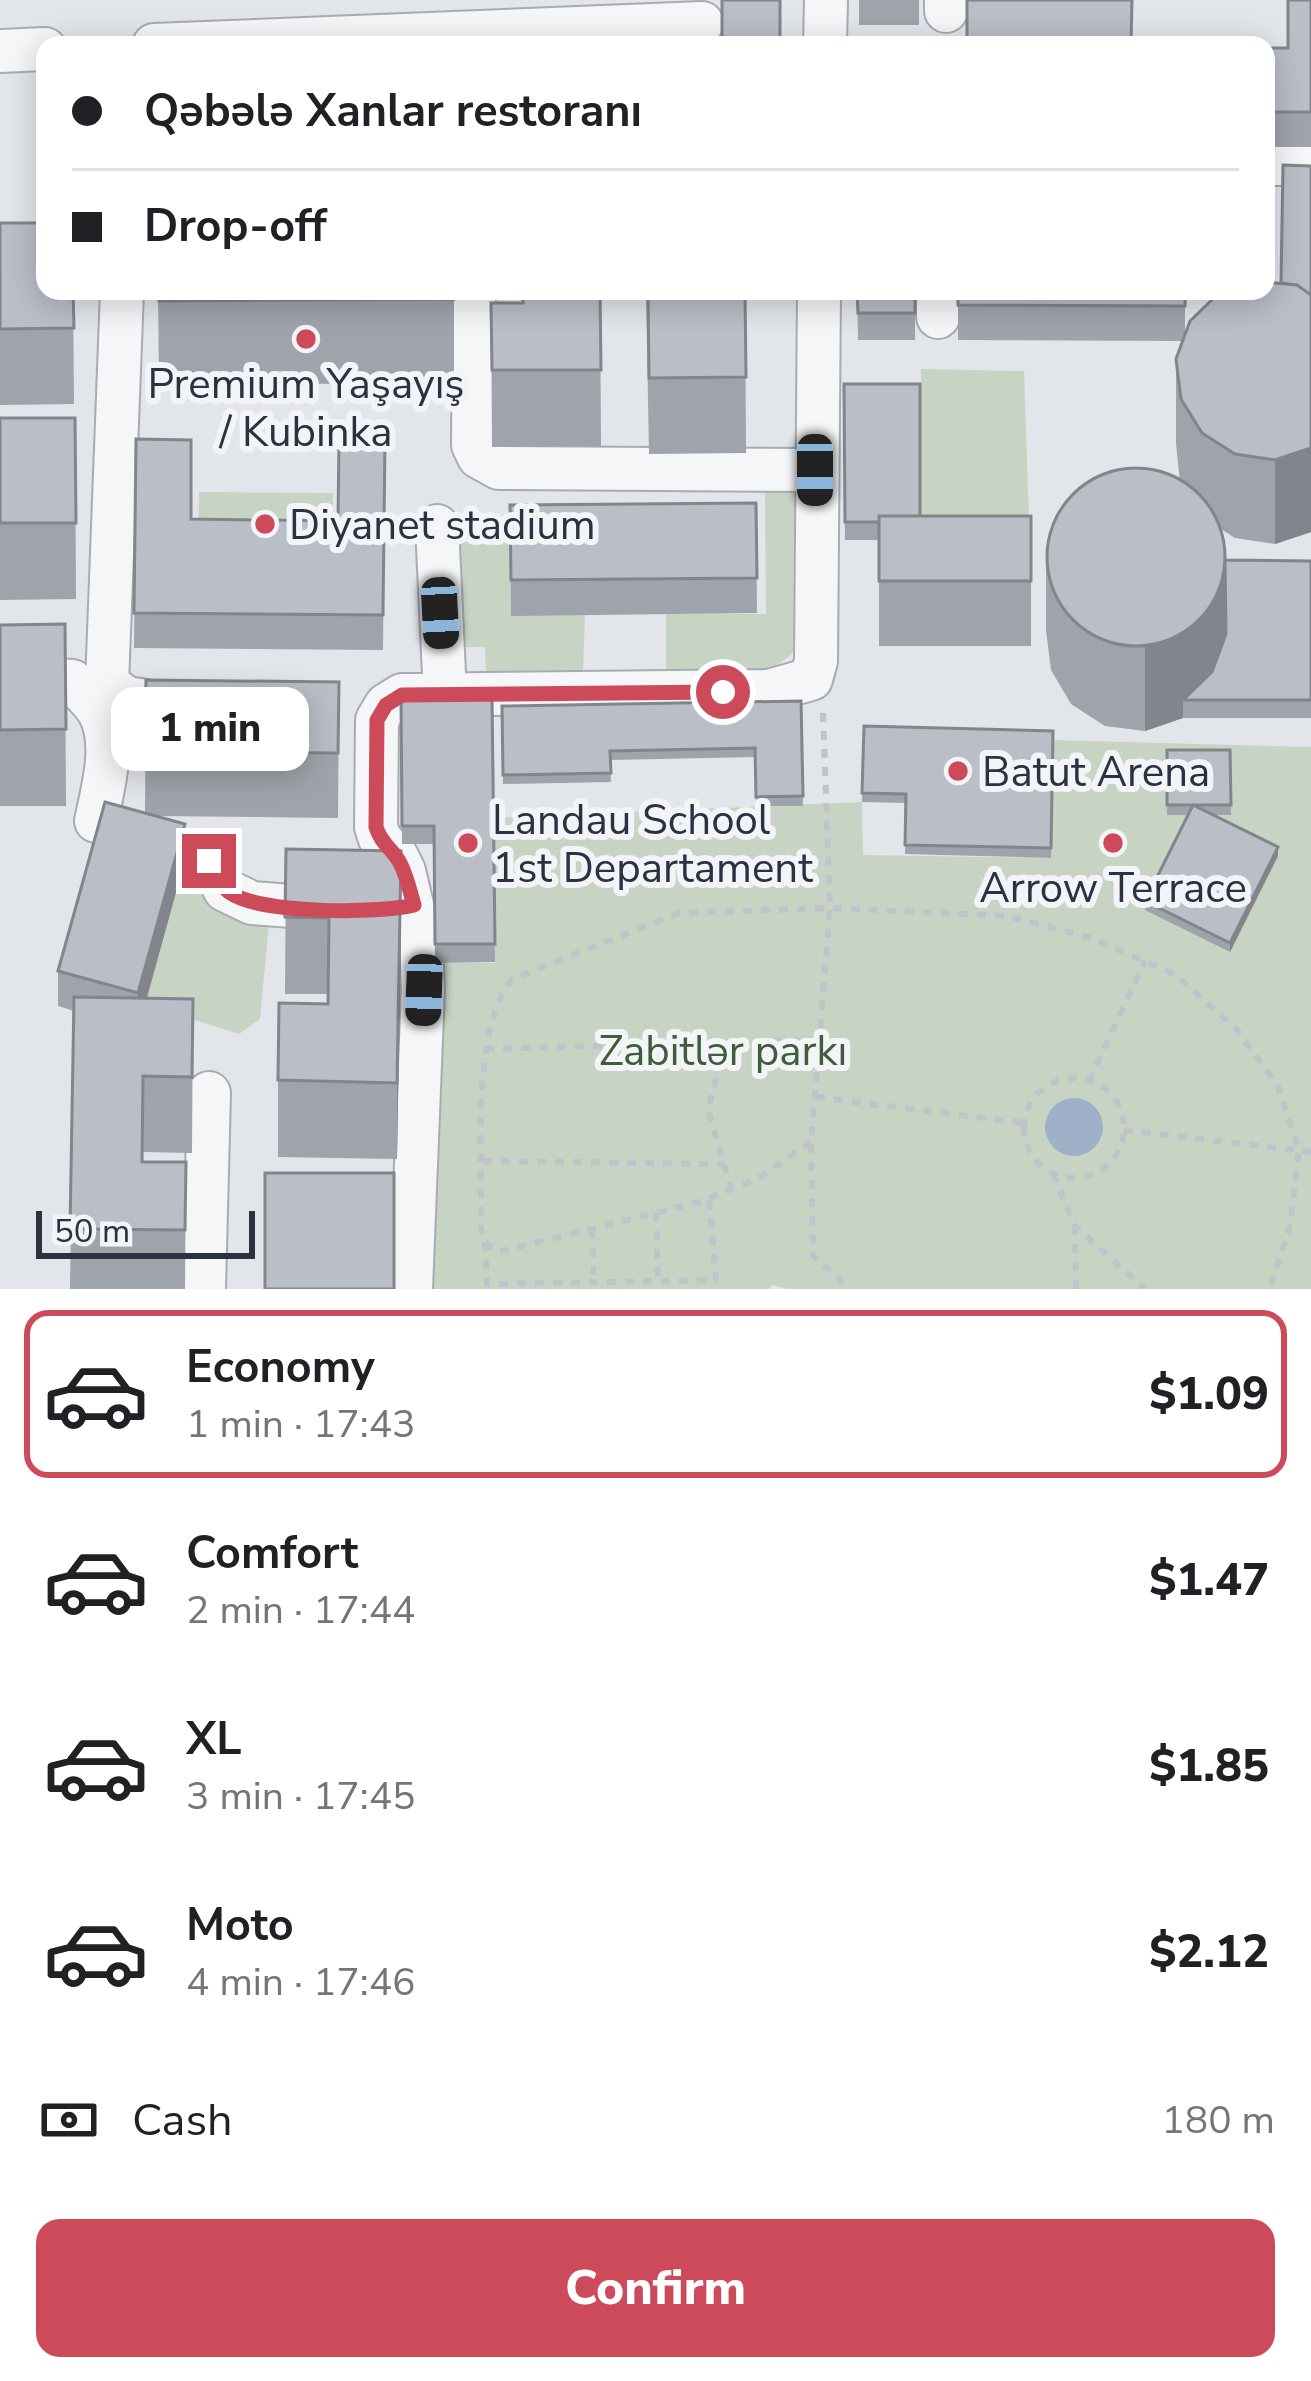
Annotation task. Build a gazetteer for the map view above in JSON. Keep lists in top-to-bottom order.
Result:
{
  "parks": ["Zabitlər parkı"],
  "places": [
    "Premium Yaşayış / Kubinka",
    "Diyanet stadium",
    "Batut Arena",
    "Landau School 1st Departament",
    "Arrow Terrace"
  ],
  "scale_bar": "50 m",
  "page": {
    "banner": ["Qəbələ Xanlar restoranı", "Drop-off"],
    "bubble": "1 min",
    "scale": "50 m",
    "list": [
      {
        "name": "Economy",
        "note": "1 min · 17:43",
        "value": "$1.09"
      },
      {
        "name": "Comfort",
        "note": "2 min · 17:44",
        "value": "$1.47"
      },
      {
        "name": "XL",
        "note": "3 min · 17:45",
        "value": "$1.85"
      },
      {
        "name": "Moto",
        "note": "4 min · 17:46",
        "value": "$2.12"
      }
    ],
    "pay": ["Cash", "180 m"],
    "buttons": "Confirm"
  }
}
